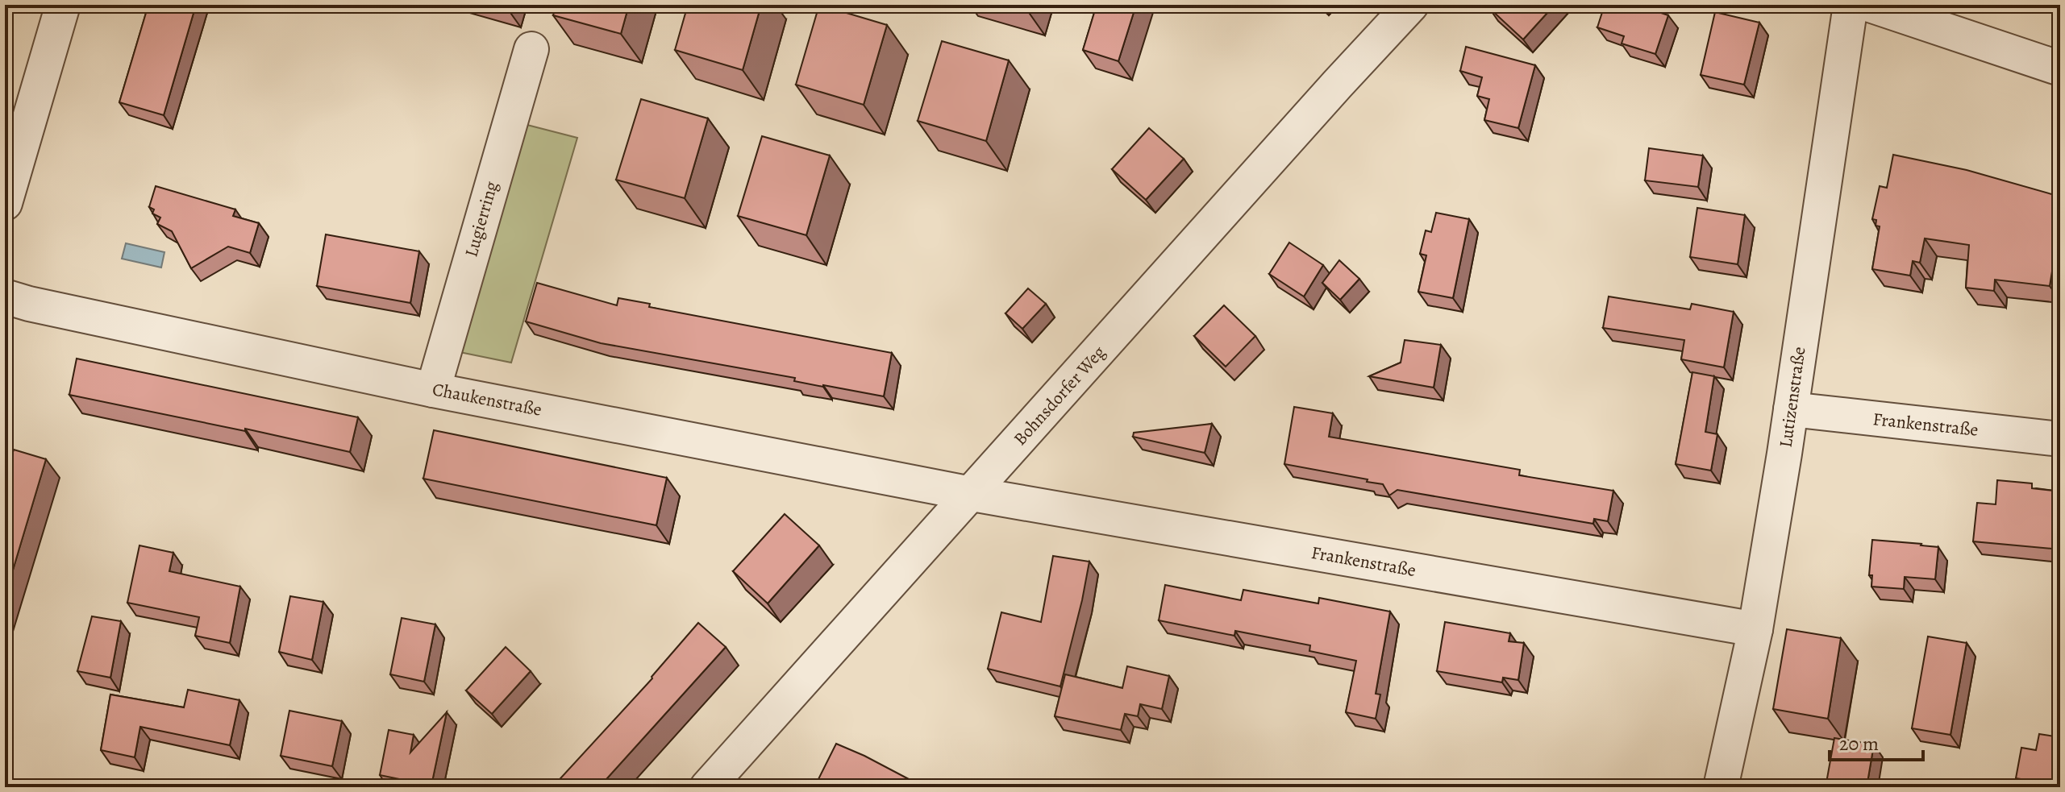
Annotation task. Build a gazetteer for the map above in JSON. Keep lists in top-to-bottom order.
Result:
{
  "streets": {
    "street": [
      "Lugierring",
      "Bohnsdorfer Weg",
      "Lutizenstraße",
      "Chaukenstraße",
      "Frankenstraße"
    ]
  },
  "crossings": [
    ["Lugierring", "Chaukenstraße"],
    ["Bohnsdorfer Weg", "Chaukenstraße"],
    ["Bohnsdorfer Weg", "Frankenstraße"],
    ["Lutizenstraße", "Frankenstraße"],
    ["Chaukenstraße", "Frankenstraße"]
  ],
  "scale_bar": "20 m"
}
